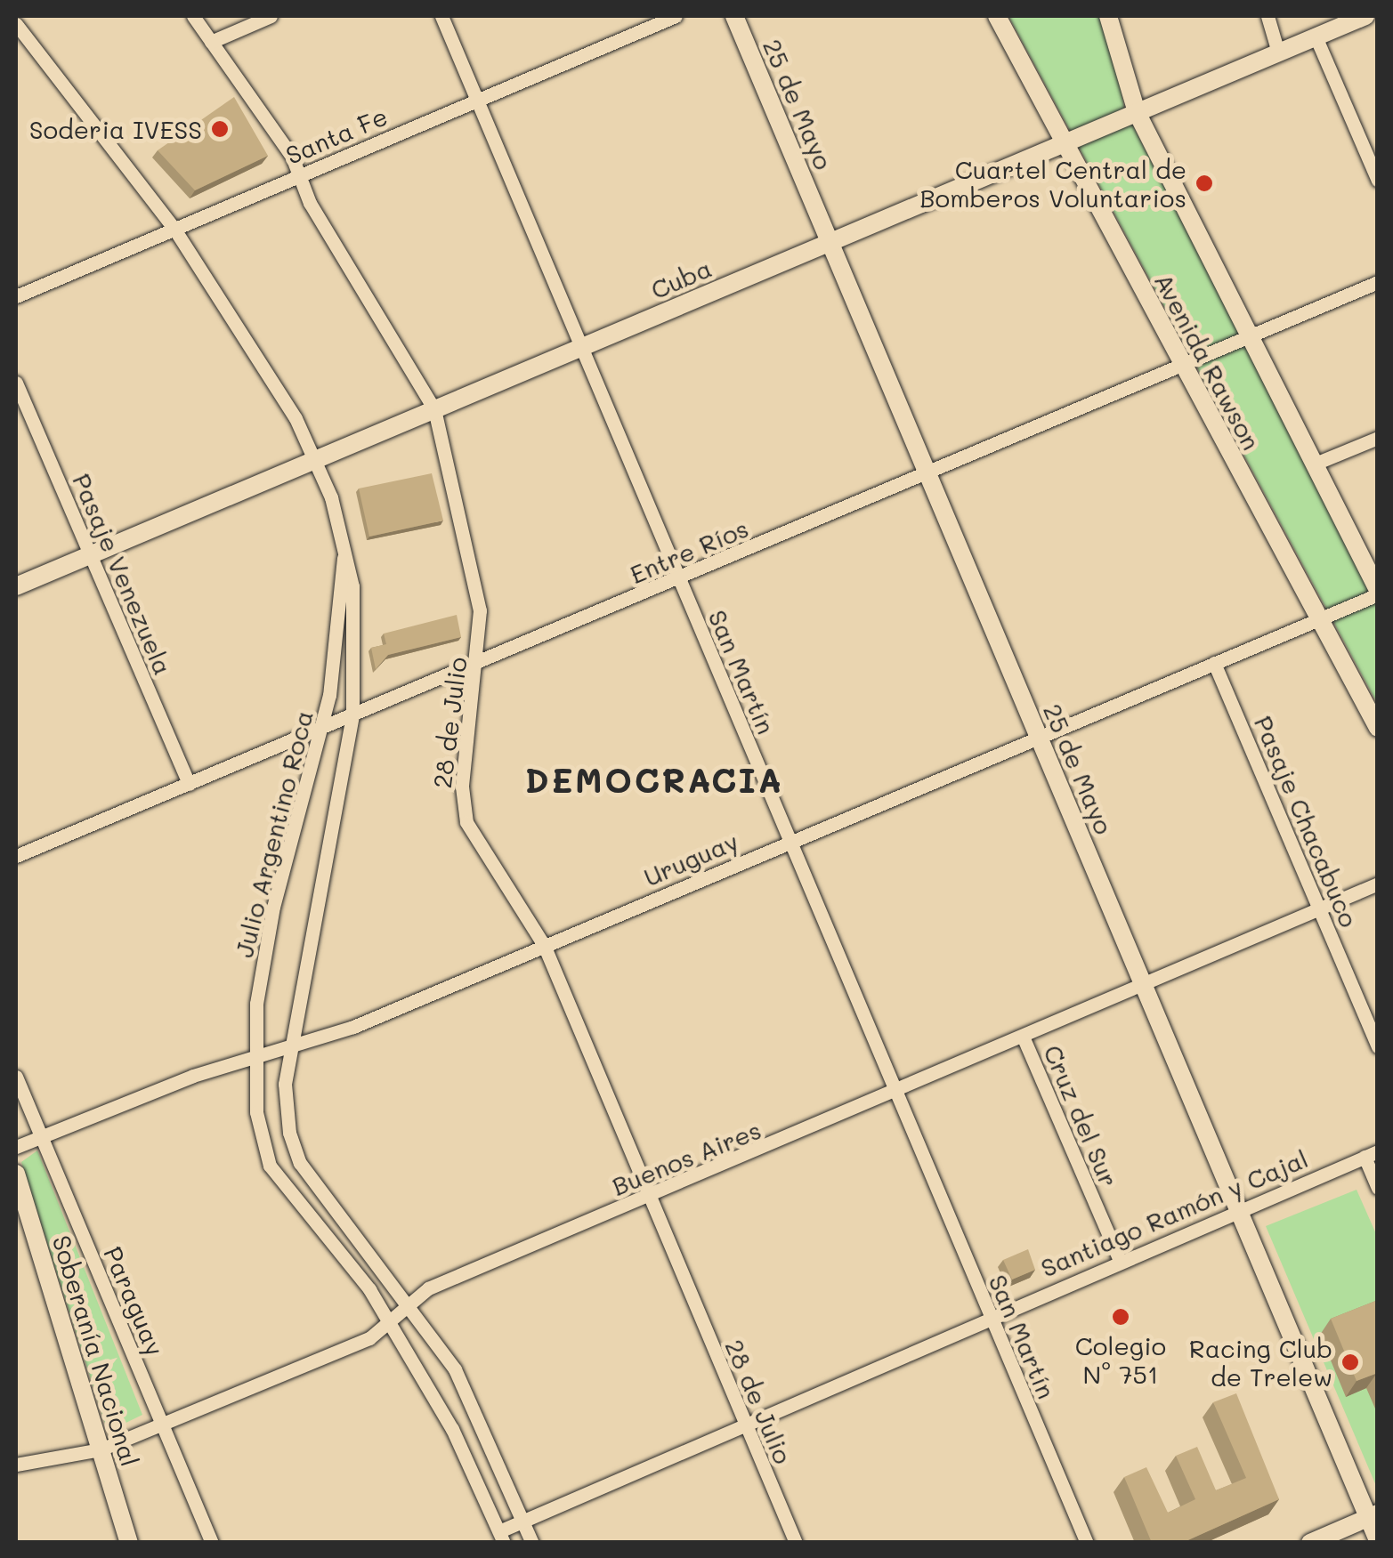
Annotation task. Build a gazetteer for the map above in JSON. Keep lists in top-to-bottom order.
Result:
{
  "streets": {
    "street": [
      "25 de Mayo",
      "Santa Fe",
      "Cuba",
      "Avenida Rawson",
      "Entre Ríos",
      "Pasaje Venezuela",
      "San Martín",
      "28 de Julio",
      "Pasaje Chacabuco",
      "Julio Argentino Roca",
      "Uruguay",
      "Cruz del Sur",
      "Buenos Aires",
      "Santiago Ramón y Cajal",
      "Paraguay",
      "Soberanía Nacional"
    ]
  },
  "crossings": [
    ["25 de Mayo", "Cuba"],
    ["25 de Mayo", "Entre Ríos"],
    ["25 de Mayo", "Uruguay"],
    ["25 de Mayo", "Buenos Aires"],
    ["25 de Mayo", "Santiago Ramón y Cajal"],
    ["Santa Fe", "San Martín"],
    ["Santa Fe", "28 de Julio"],
    ["Santa Fe", "Julio Argentino Roca"],
    ["Cuba", "Avenida Rawson"],
    ["Cuba", "Pasaje Venezuela"],
    ["Cuba", "San Martín"],
    ["Cuba", "28 de Julio"],
    ["Cuba", "Julio Argentino Roca"],
    ["Avenida Rawson", "Entre Ríos"],
    ["Avenida Rawson", "Uruguay"],
    ["Entre Ríos", "Pasaje Venezuela"],
    ["Entre Ríos", "San Martín"],
    ["Entre Ríos", "28 de Julio"],
    ["Entre Ríos", "Julio Argentino Roca"],
    ["San Martín", "Uruguay"],
    ["San Martín", "Buenos Aires"],
    ["San Martín", "Santiago Ramón y Cajal"],
    ["28 de Julio", "Uruguay"],
    ["28 de Julio", "Buenos Aires"],
    ["28 de Julio", "Santiago Ramón y Cajal"],
    ["Pasaje Chacabuco", "Uruguay"],
    ["Pasaje Chacabuco", "Buenos Aires"],
    ["Julio Argentino Roca", "Uruguay"],
    ["Julio Argentino Roca", "Buenos Aires"],
    ["Julio Argentino Roca", "Santiago Ramón y Cajal"],
    ["Uruguay", "Paraguay"],
    ["Cruz del Sur", "Buenos Aires"],
    ["Cruz del Sur", "Santiago Ramón y Cajal"],
    ["Buenos Aires", "Paraguay"],
    ["Buenos Aires", "Soberanía Nacional"]
  ],
  "districts": ["DEMOCRACIA"],
  "places": [
    "Soderia IVESS",
    "Cuartel Central de Bomberos Voluntarios",
    "Colegio N° 751",
    "Racing Club de Trelew"
  ]
}
